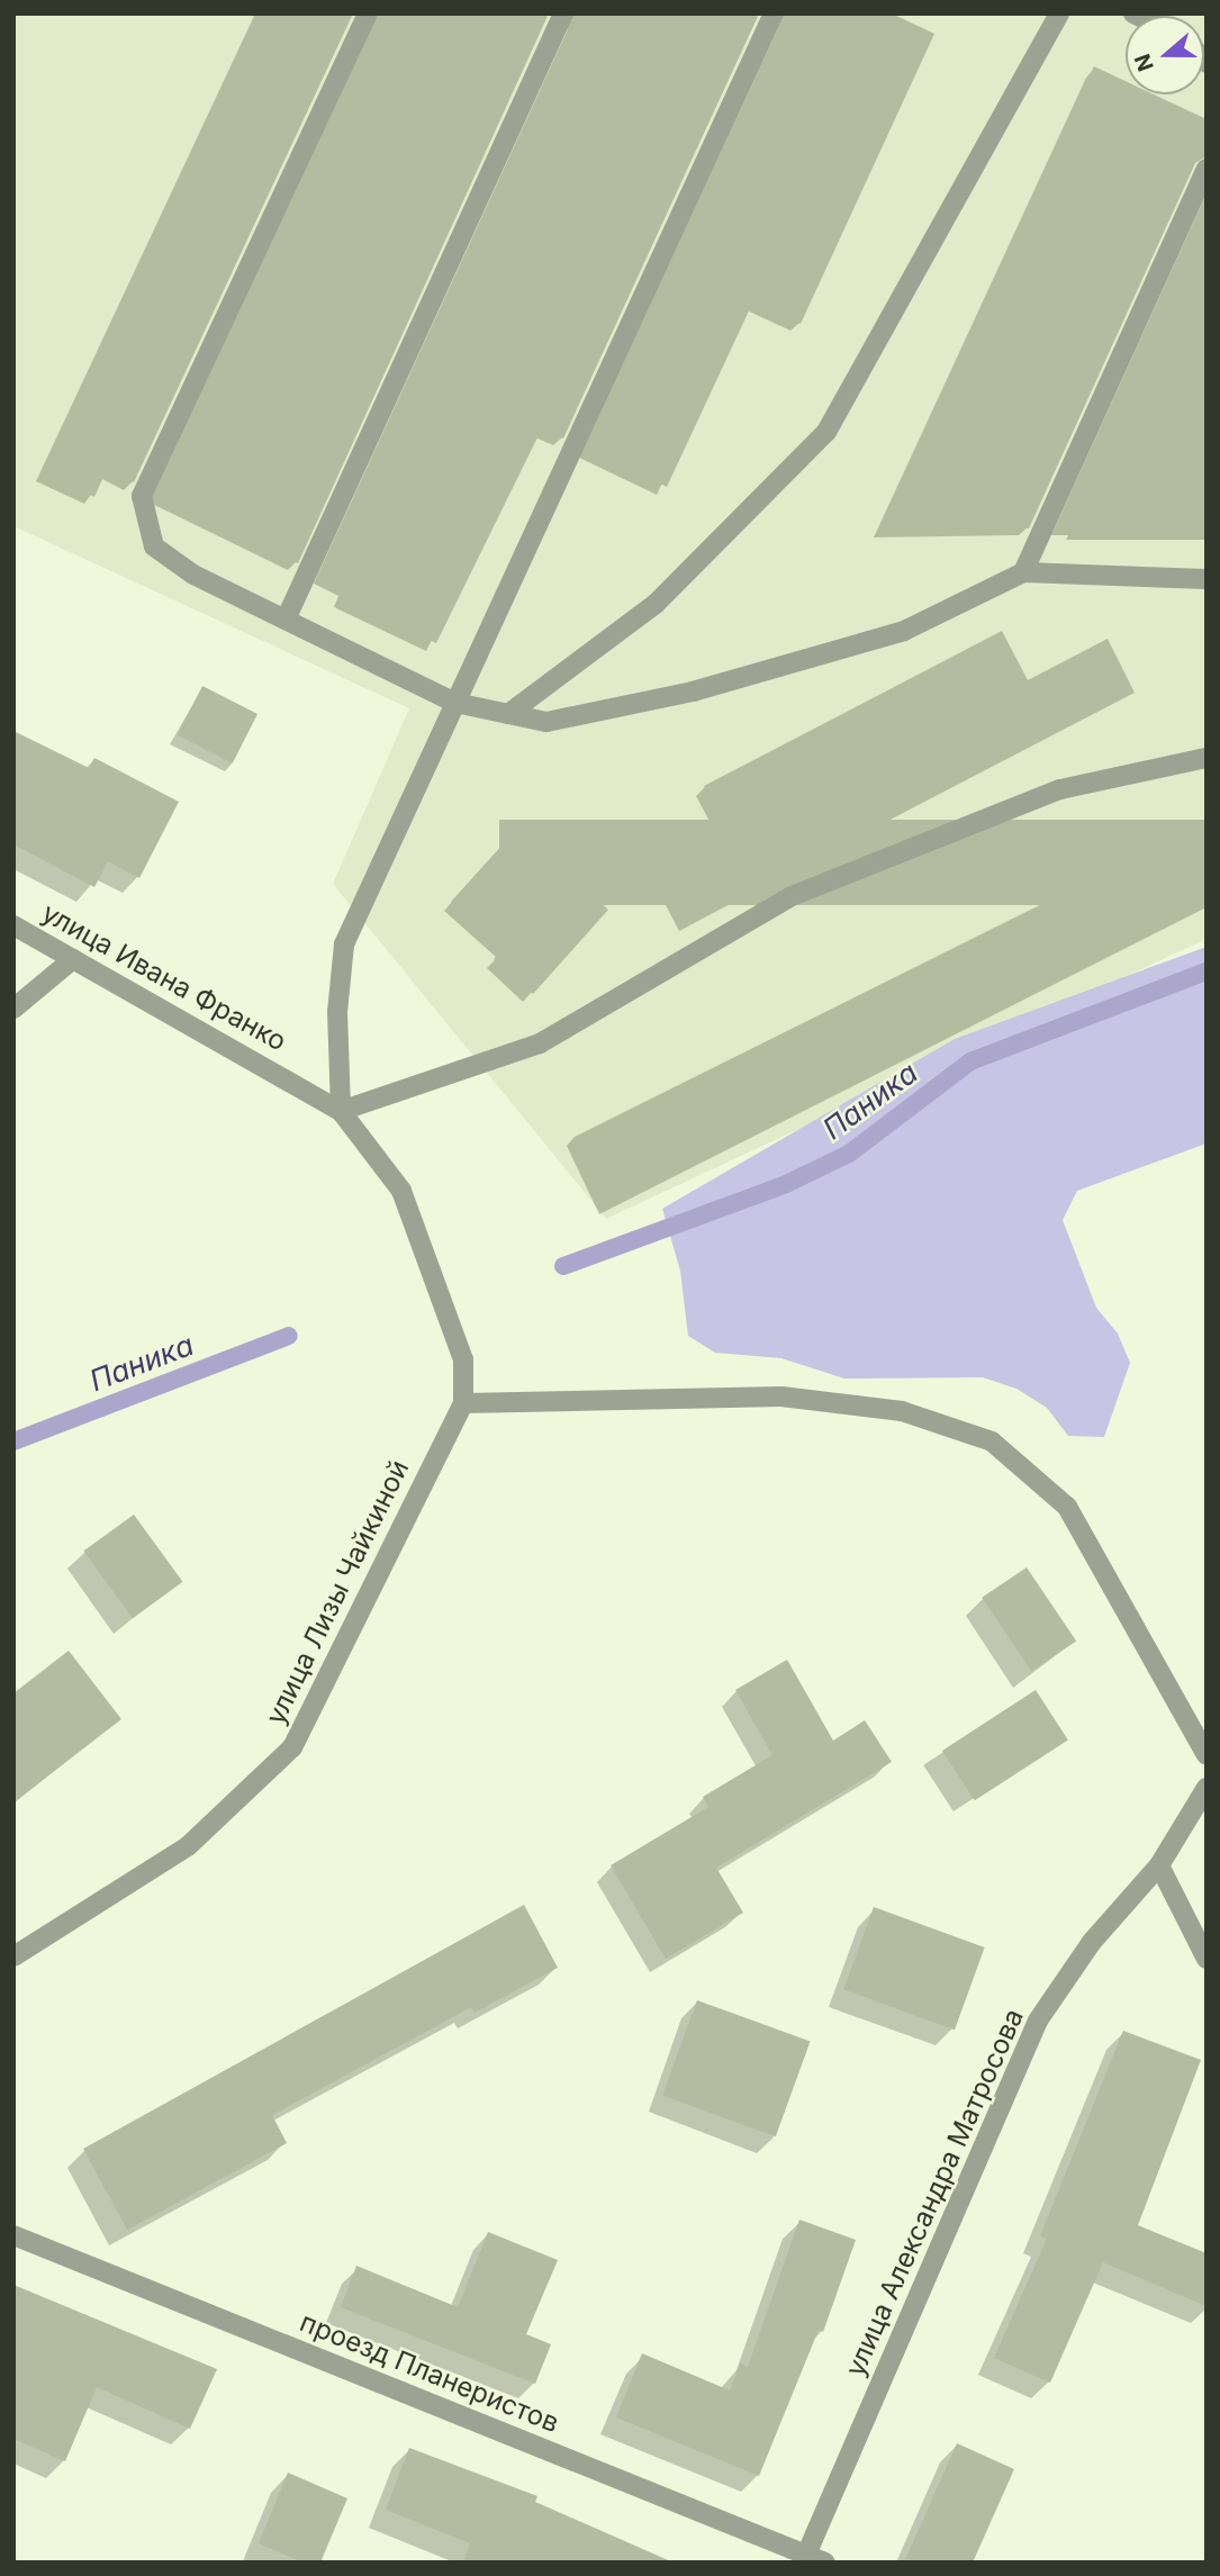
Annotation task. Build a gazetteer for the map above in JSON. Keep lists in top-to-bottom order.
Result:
{
  "streets": {
    "street": [
      "улица Ивана Франко",
      "улица Лизы Чайкиной",
      "улица Александра Матросова",
      "проезд Планеристов"
    ]
  },
  "crossings": [
    ["улица Александра Матросова", "проезд Планеристов"]
  ],
  "water": ["Паника"],
  "north": "left"
}
